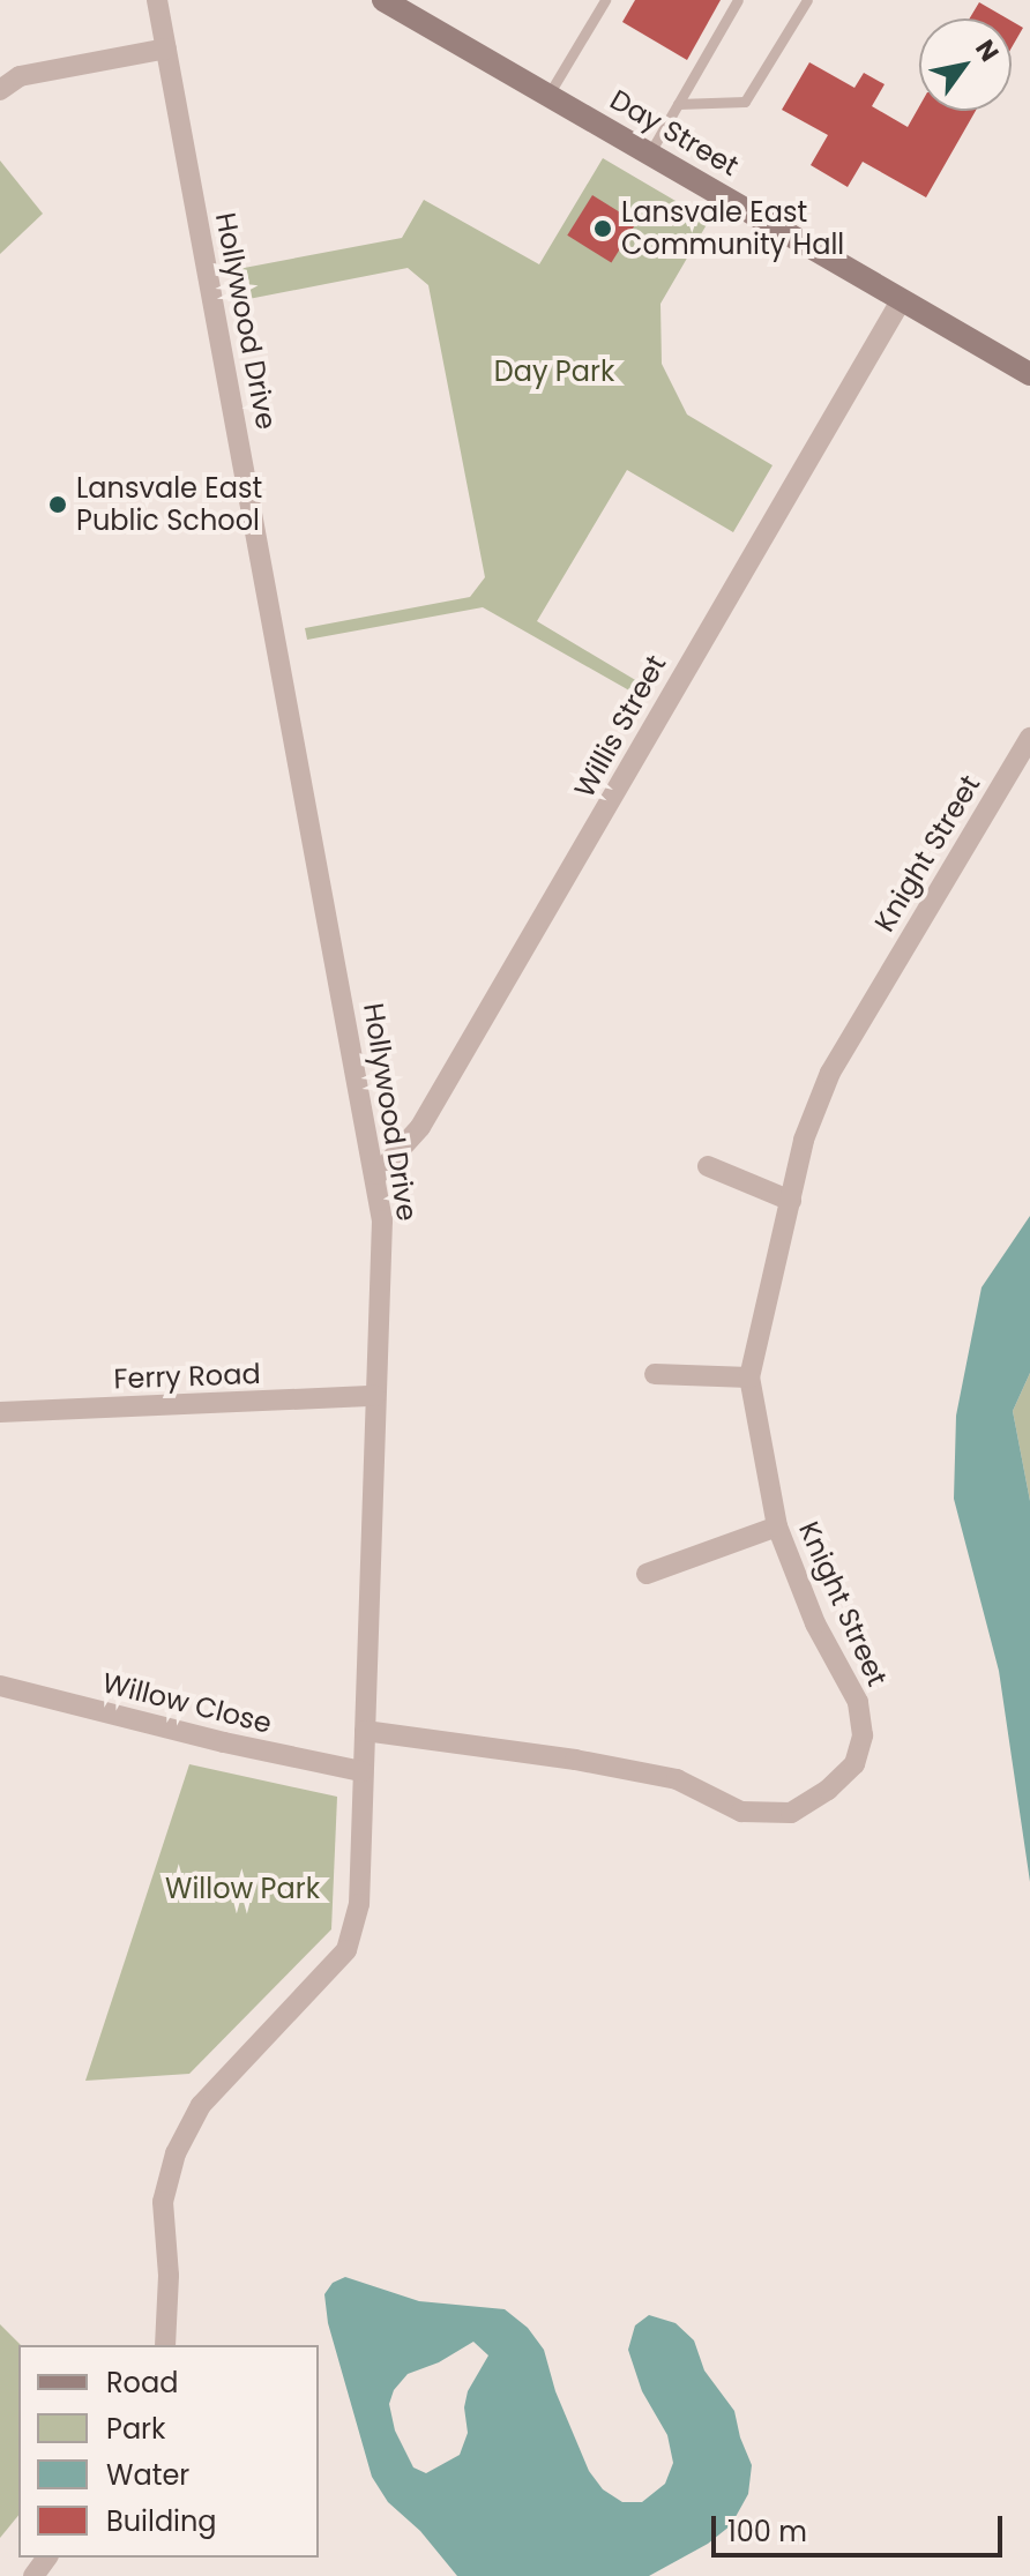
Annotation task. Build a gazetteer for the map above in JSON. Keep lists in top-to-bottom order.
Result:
{
  "streets": {
    "street": [
      "Day Street",
      "Hollywood Drive",
      "Willis Street",
      "Knight Street",
      "Ferry Road",
      "Willow Close"
    ]
  },
  "crossings": [
    ["Day Street", "Willis Street"],
    ["Hollywood Drive", "Willis Street"],
    ["Hollywood Drive", "Knight Street"],
    ["Hollywood Drive", "Ferry Road"],
    ["Hollywood Drive", "Willow Close"]
  ],
  "parks": ["Day Park", "Willow Park"],
  "places": ["Lansvale East Community Hall", "Lansvale East Public School"],
  "legend": [
    "Road",
    "Park",
    "Water",
    "Building"
  ],
  "scale_bar": "100 m",
  "north": "top right"
}
